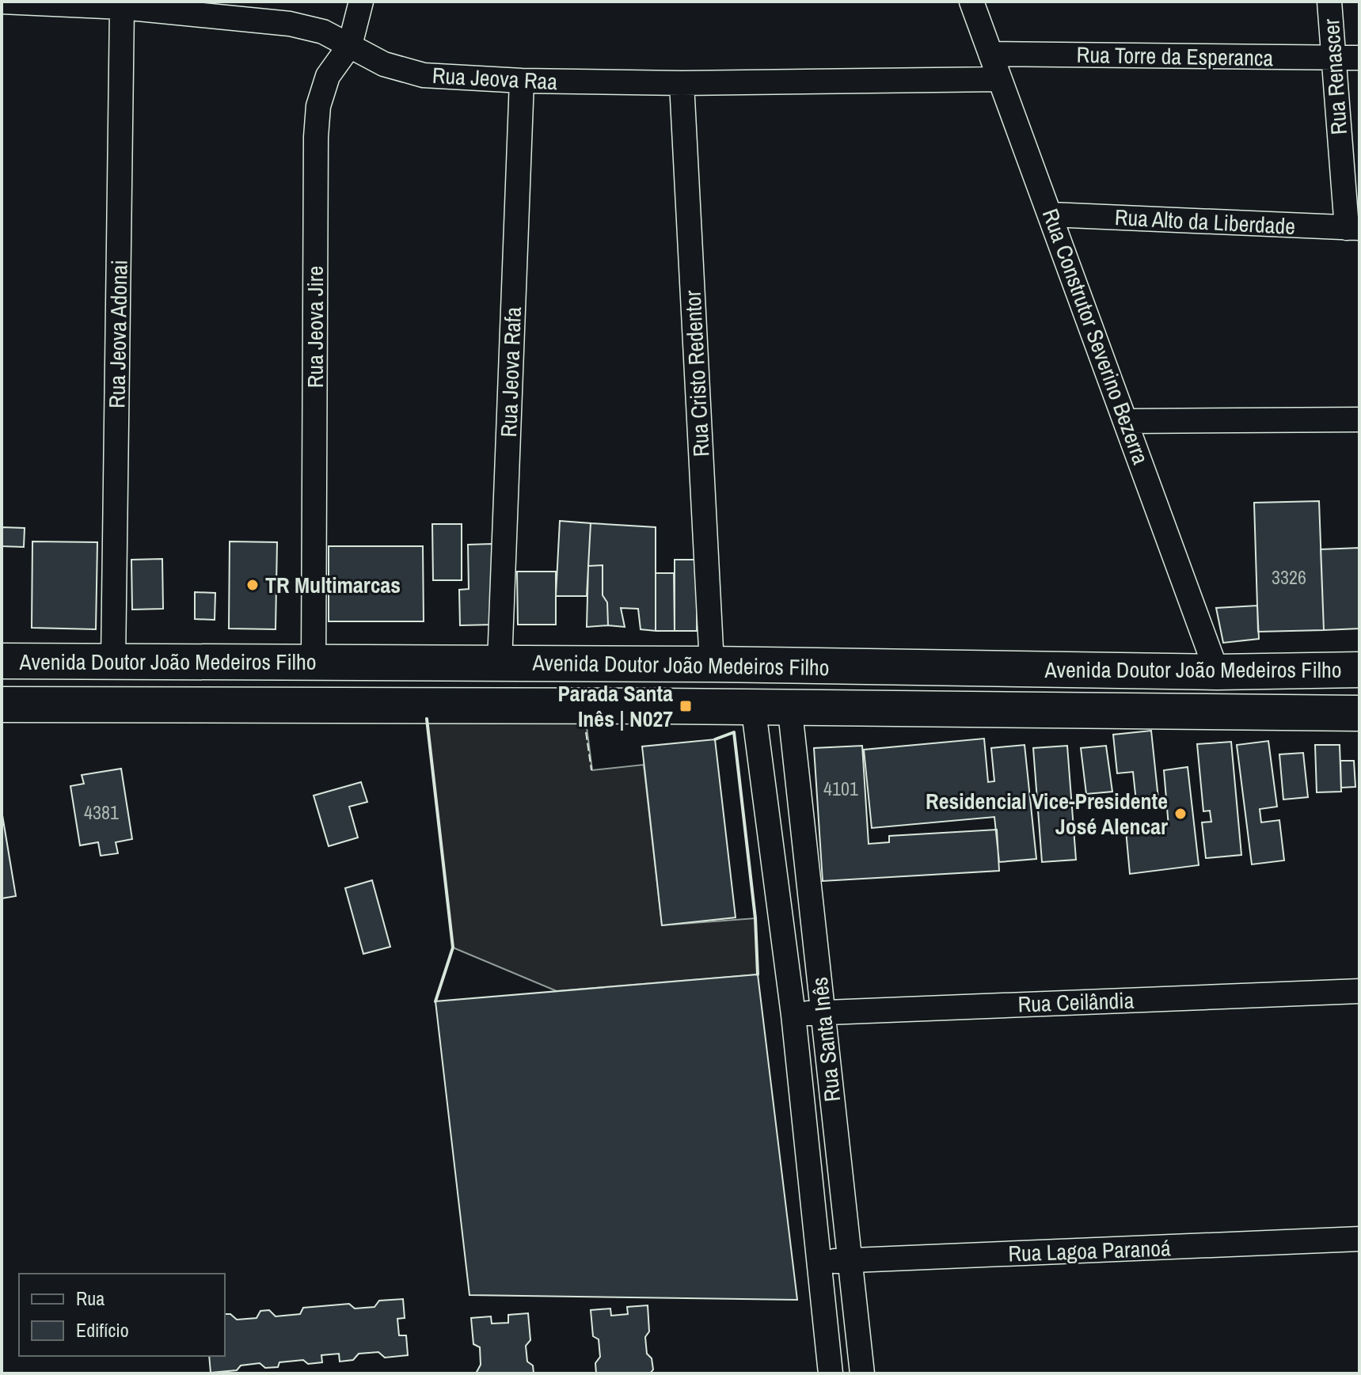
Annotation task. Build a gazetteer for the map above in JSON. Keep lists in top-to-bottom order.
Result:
{
  "streets": {
    "main road": ["Avenida Doutor João Medeiros Filho"],
    "street": [
      "Rua Torre da Esperanca",
      "Rua Renascer",
      "Rua Jeova Raa",
      "Rua Alto da Liberdade",
      "Rua Jeova Jire",
      "Rua Jeova Adonai",
      "Rua Construtor Severino Bezerra",
      "Rua Jeova Rafa",
      "Rua Cristo Redentor",
      "Rua Ceilândia",
      "Rua Santa Inês",
      "Rua Lagoa Paranoá"
    ]
  },
  "crossings": [
    ["Rua Torre da Esperanca", "Rua Renascer"],
    ["Rua Torre da Esperanca", "Rua Construtor Severino Bezerra"],
    ["Rua Renascer", "Rua Alto da Liberdade"],
    ["Rua Jeova Raa", "Rua Jeova Jire"],
    ["Rua Jeova Raa", "Rua Jeova Adonai"],
    ["Rua Jeova Raa", "Rua Construtor Severino Bezerra"],
    ["Rua Jeova Raa", "Rua Jeova Rafa"],
    ["Rua Jeova Raa", "Rua Cristo Redentor"],
    ["Rua Alto da Liberdade", "Rua Construtor Severino Bezerra"],
    ["Rua Jeova Jire", "Avenida Doutor João Medeiros Filho"],
    ["Rua Jeova Adonai", "Avenida Doutor João Medeiros Filho"],
    ["Rua Construtor Severino Bezerra", "Avenida Doutor João Medeiros Filho"],
    ["Rua Jeova Rafa", "Avenida Doutor João Medeiros Filho"],
    ["Rua Cristo Redentor", "Avenida Doutor João Medeiros Filho"],
    ["Avenida Doutor João Medeiros Filho", "Rua Santa Inês"],
    ["Rua Ceilândia", "Rua Santa Inês"],
    ["Rua Santa Inês", "Rua Lagoa Paranoá"]
  ],
  "places": {
    "other": ["TR Multimarcas", "Residencial Vice-Presidente José Alencar"],
    "transit": ["Parada Santa Inês | N027"]
  },
  "house_numbers": ["3326", "4101", "4381"],
  "legend": ["Rua", "Edifício"]
}
